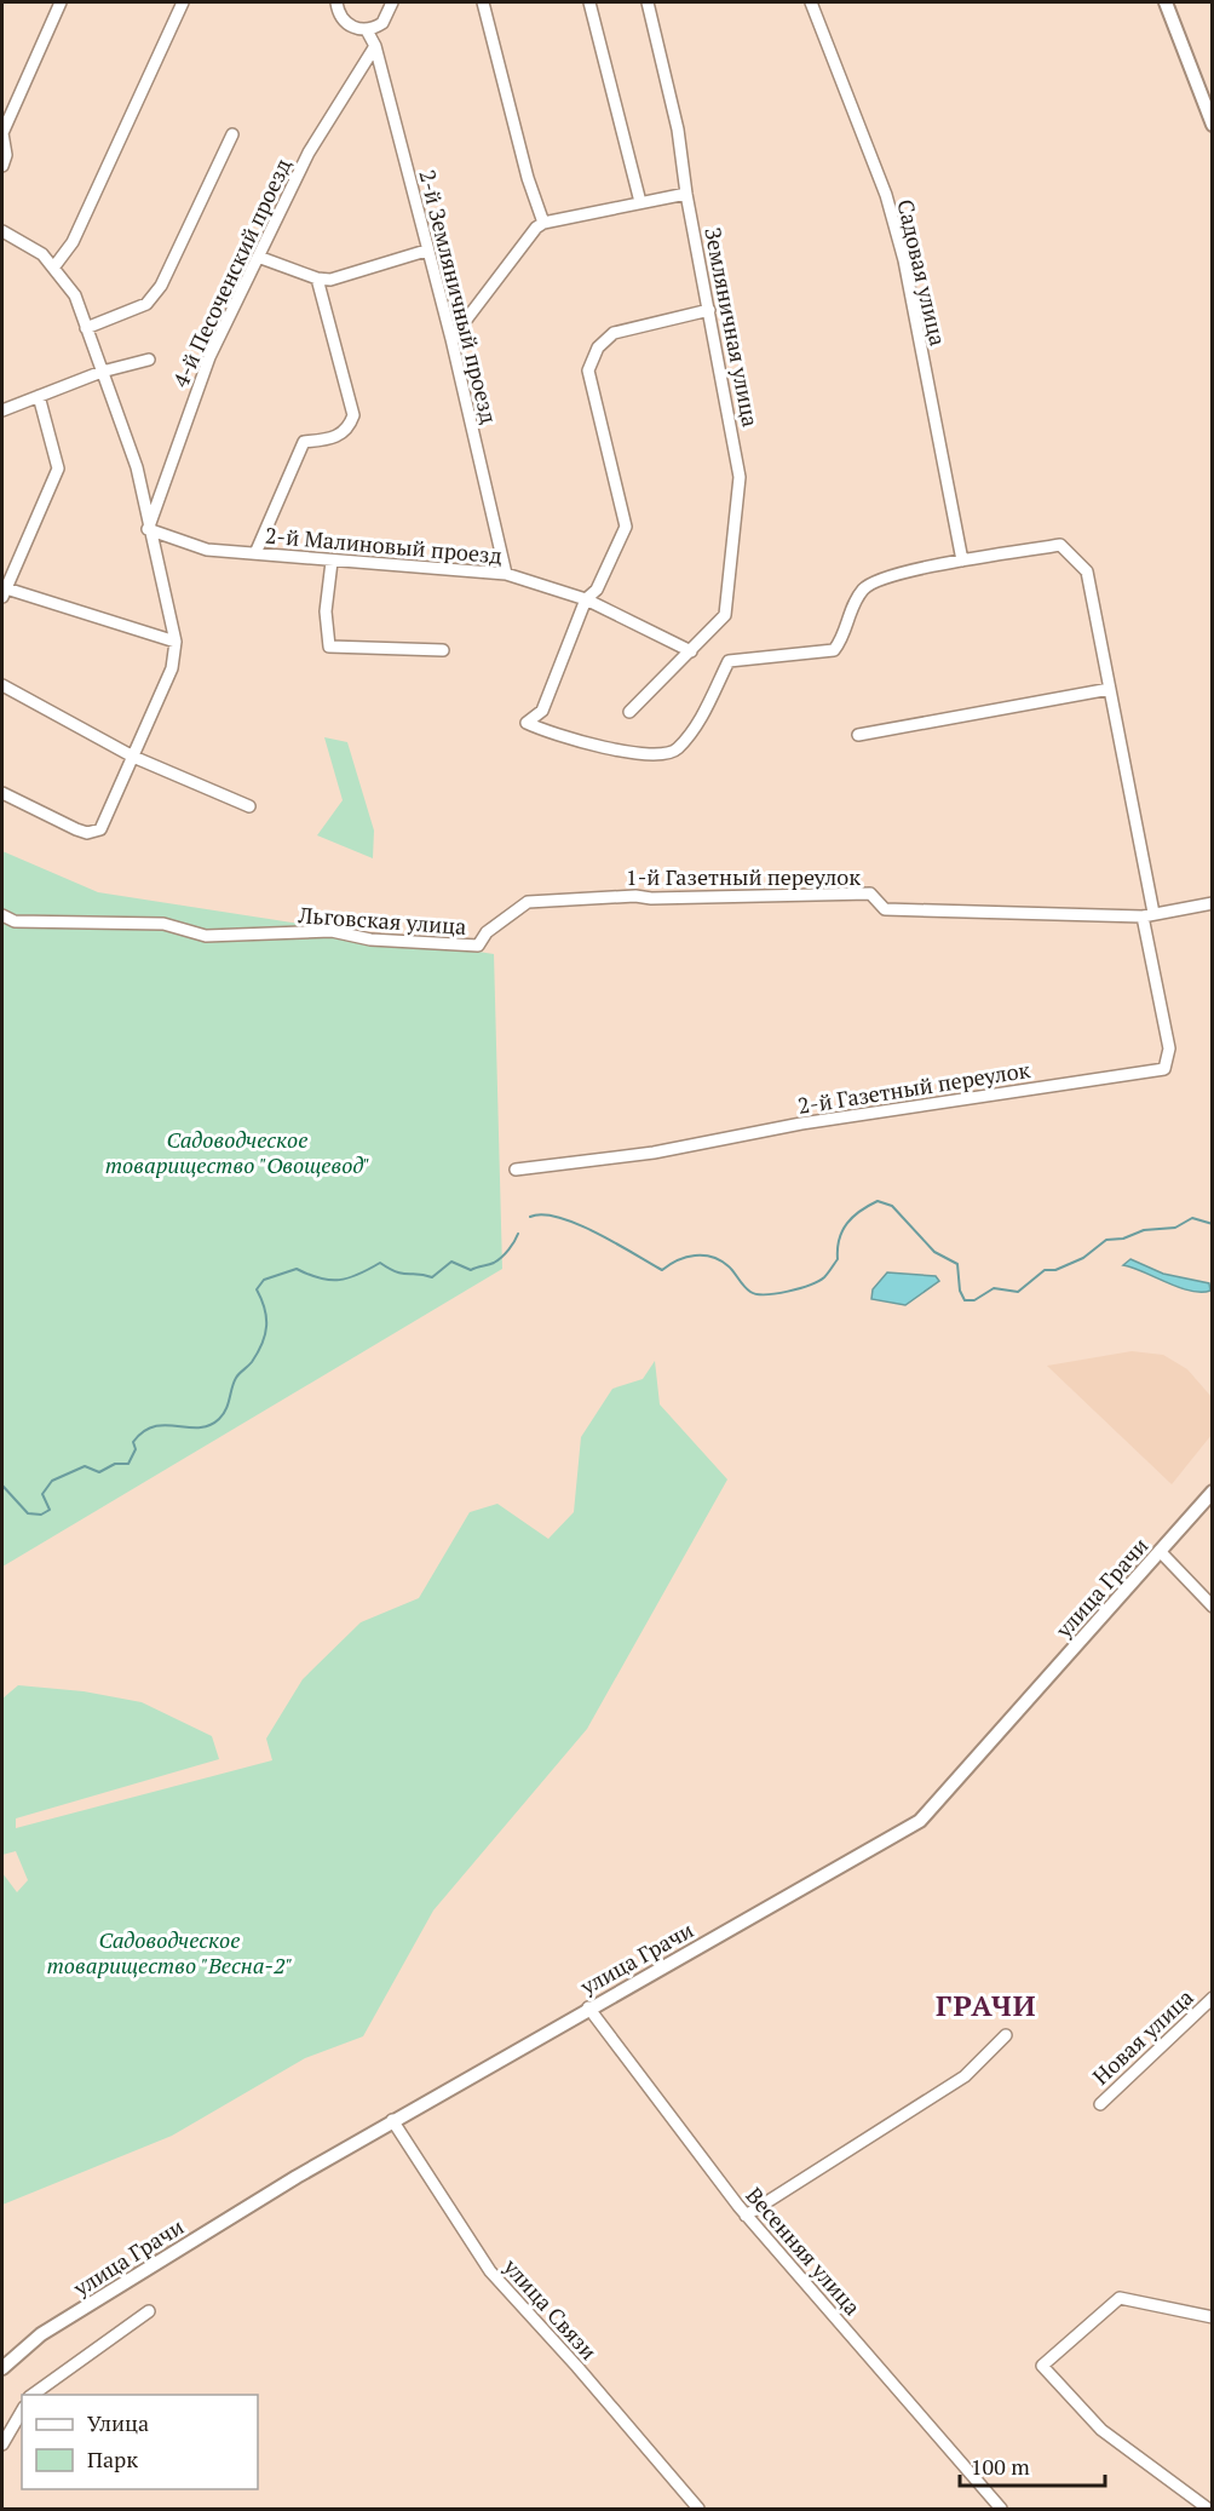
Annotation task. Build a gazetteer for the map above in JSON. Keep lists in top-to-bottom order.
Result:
{
  "streets": {
    "street": [
      "4-й Песоченский проезд",
      "Садовая улица",
      "2-й Земляничный проезд",
      "Земляничная улица",
      "2-й Малиновый проезд",
      "1-й Газетный переулок",
      "Льговская улица",
      "2-й Газетный переулок",
      "улица Грачи",
      "Новая улица",
      "Весенняя улица",
      "улица Связи"
    ]
  },
  "crossings": [
    ["4-й Песоченский проезд", "2-й Земляничный проезд"],
    ["4-й Песоченский проезд", "2-й Малиновый проезд"],
    ["2-й Земляничный проезд", "2-й Малиновый проезд"],
    ["Земляничная улица", "2-й Малиновый проезд"],
    ["1-й Газетный переулок", "Льговская улица"],
    ["1-й Газетный переулок", "2-й Газетный переулок"],
    ["улица Грачи", "Весенняя улица"],
    ["улица Грачи", "улица Связи"]
  ],
  "districts": ["ГРАЧИ"],
  "parks": ["Садоводческое товарищество \"Овощевод\"", "Садоводческое товарищество \"Весна-2\""],
  "legend": ["Улица", "Парк"],
  "scale_bar": "100 m"
}
